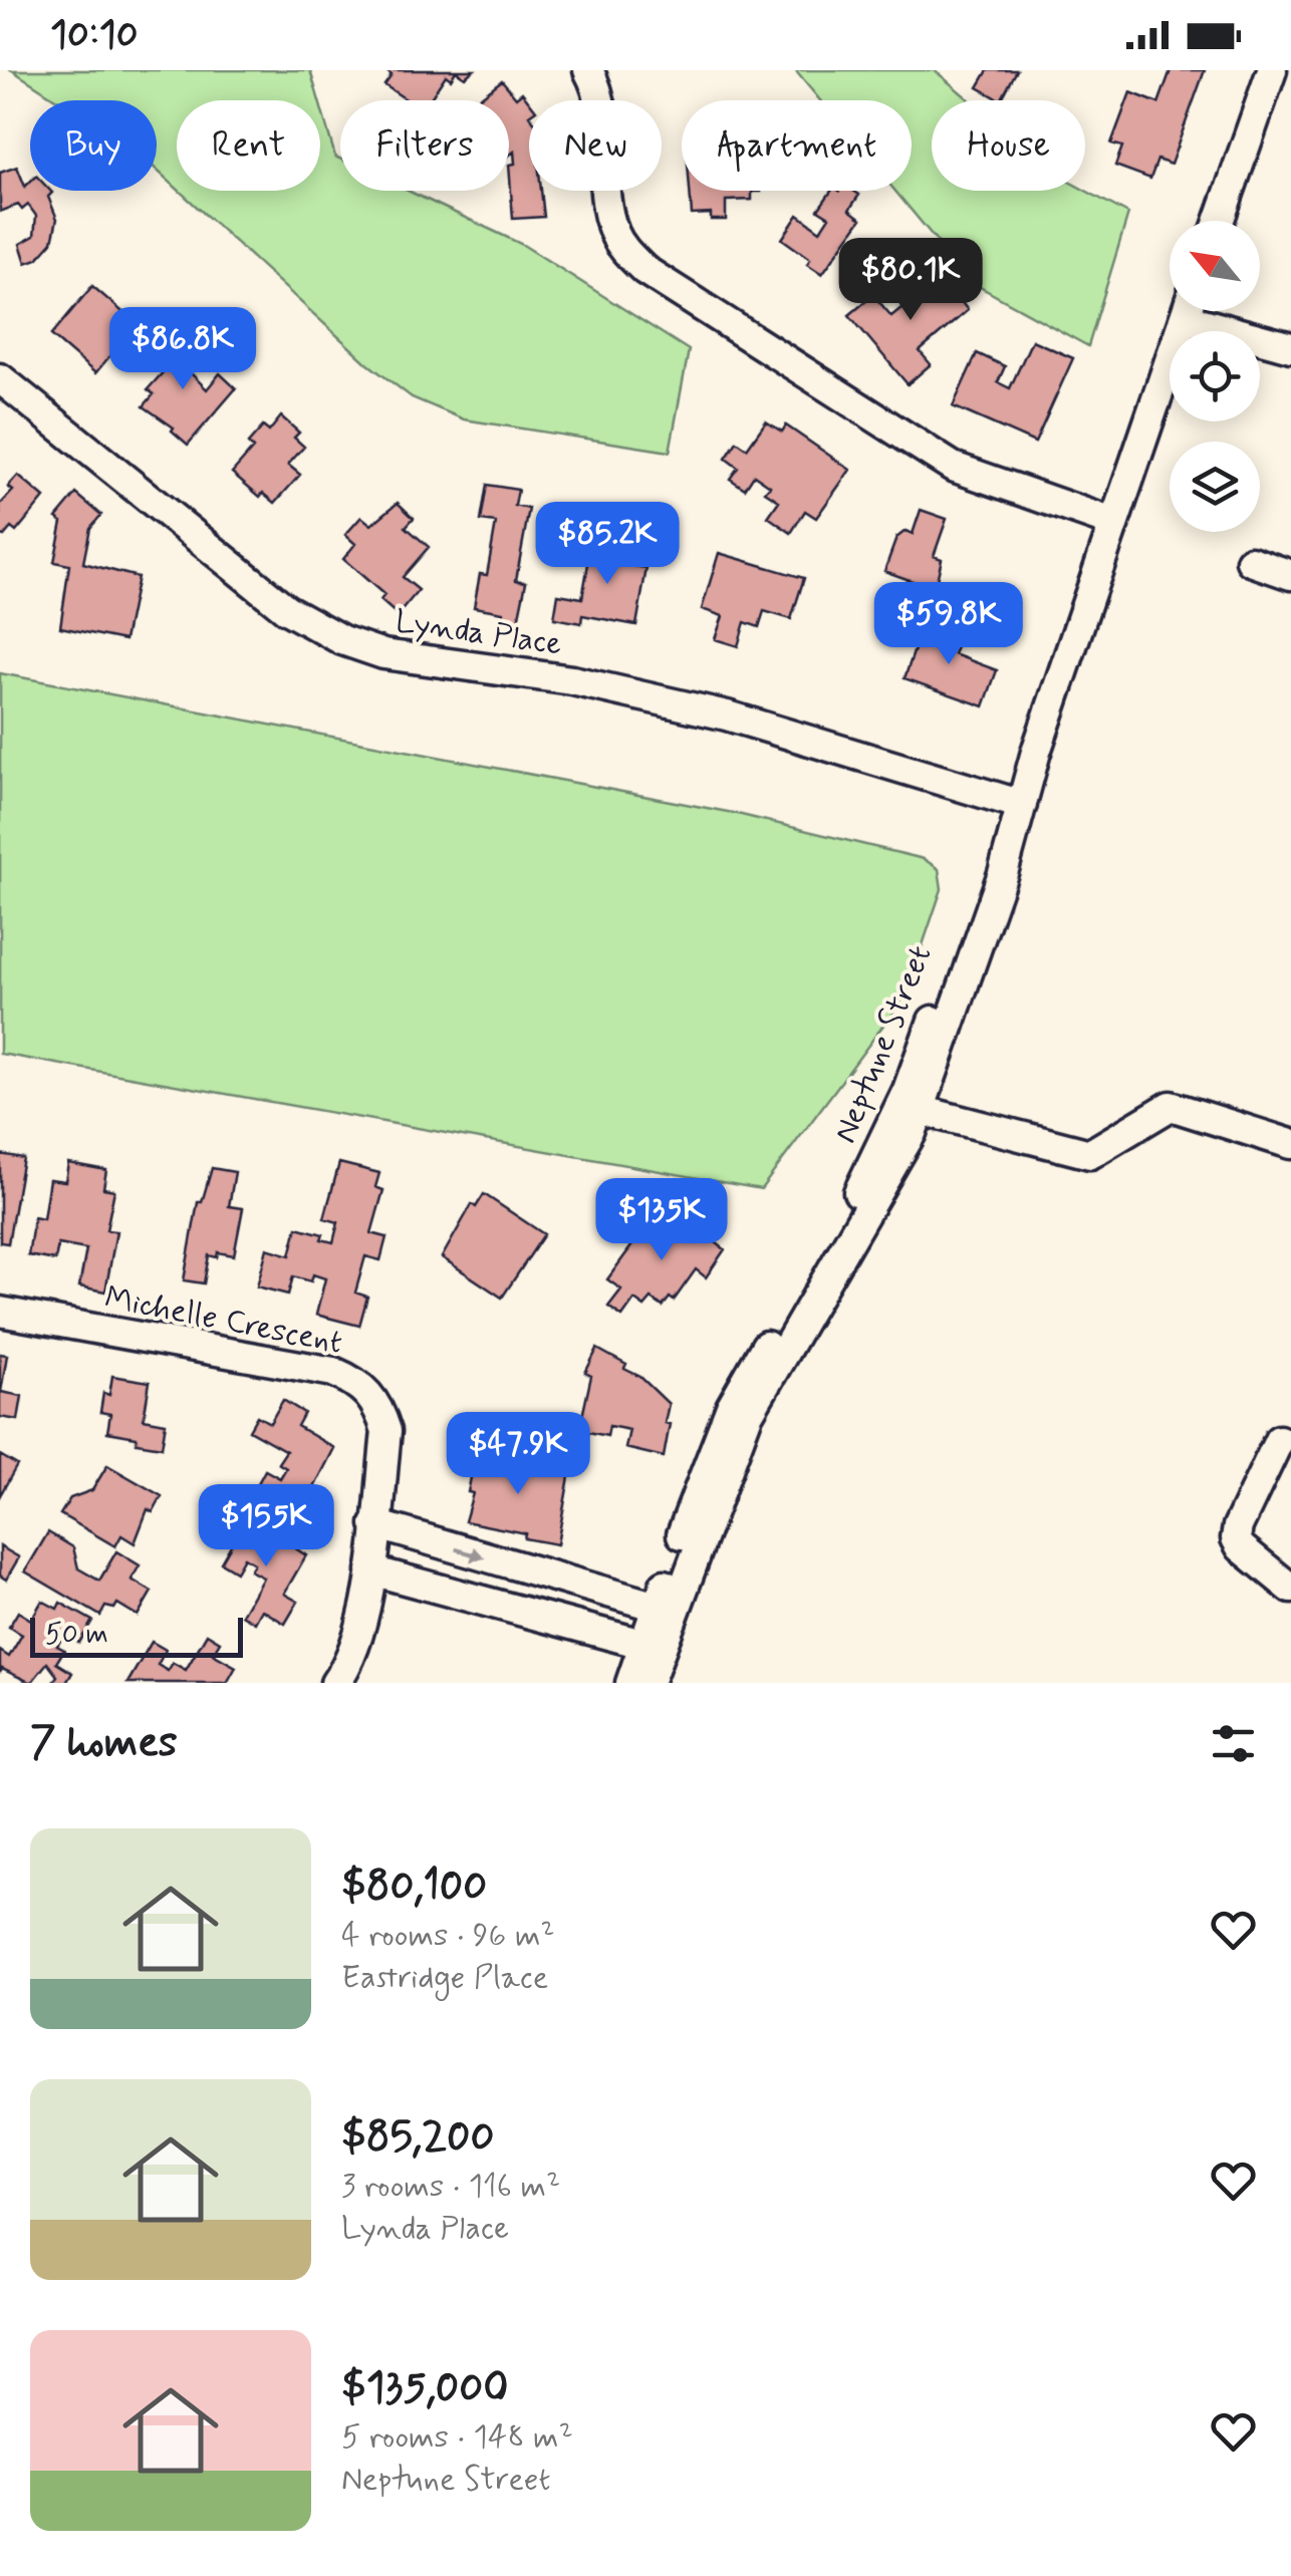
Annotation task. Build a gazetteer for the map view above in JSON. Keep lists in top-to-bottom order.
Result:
{
  "streets": {
    "street": ["Lynda Place", "Neptune Street", "Michelle Crescent"]
  },
  "crossings": [
    ["Lynda Place", "Neptune Street"]
  ],
  "scale_bar": "50 m",
  "north": "top left",
  "page": {
    "status": "10:10",
    "chip": [
      "Buy",
      "Rent",
      "Filters",
      "New",
      "Apartment",
      "House"
    ],
    "price": [
      "$80.1K",
      "$86.8K",
      "$85.2K",
      "$59.8K",
      "$135K",
      "$47.9K",
      "$155K"
    ],
    "scale": "50 m",
    "heading": "7 homes",
    "list": [
      {
        "name": "$80,100",
        "note": "4 rooms · 96 m² · Eastridge Place"
      },
      {
        "name": "$85,200",
        "note": "3 rooms · 116 m² · Lynda Place"
      },
      {
        "name": "$135,000",
        "note": "5 rooms · 148 m² · Neptune Street"
      }
    ]
  }
}
